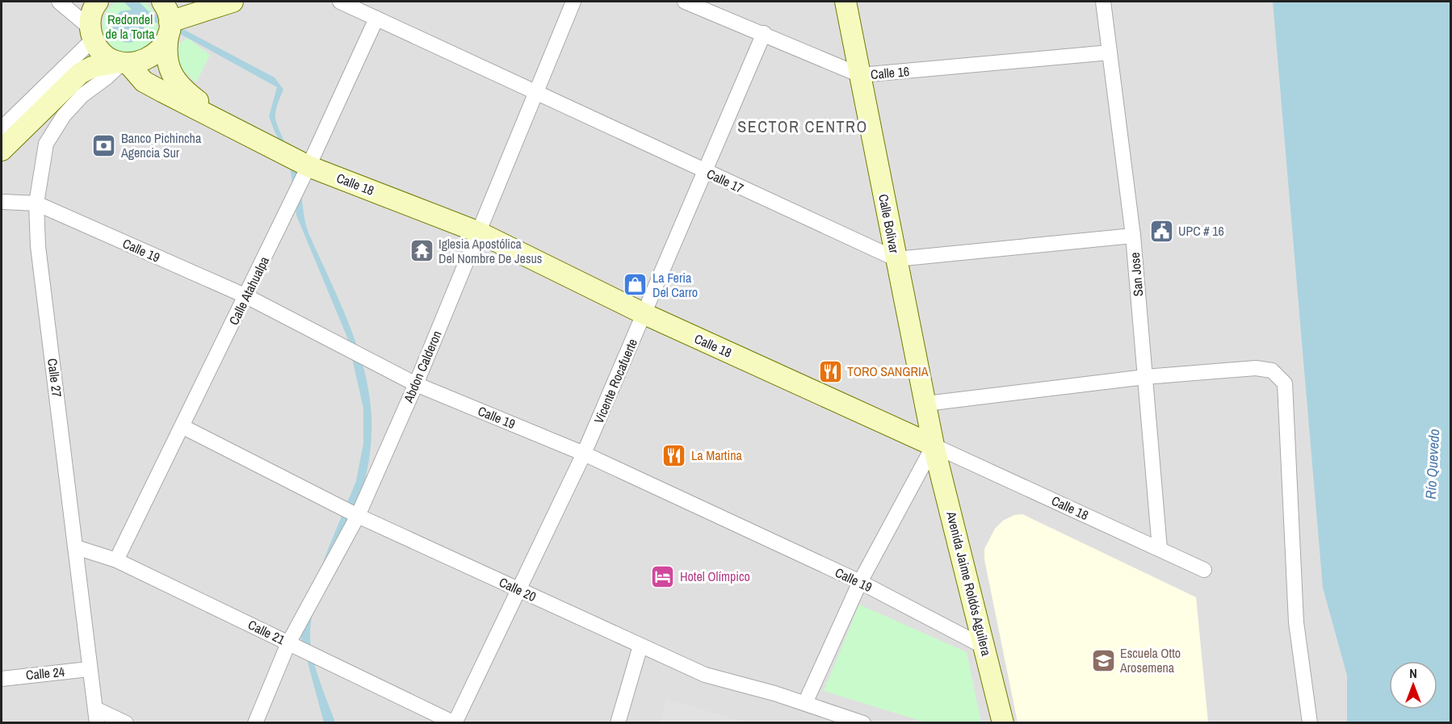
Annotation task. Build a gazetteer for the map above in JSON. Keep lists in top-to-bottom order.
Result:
{
  "streets": {
    "main road": ["Calle 18", "Calle Bolivar", "Avenida Jaime Roldós Aguilera"],
    "street": [
      "Calle 16",
      "Calle 17",
      "Calle 19",
      "San Jose",
      "Calle Atahualpa",
      "Abdon Calderon",
      "Calle 27",
      "Vicente Rocafuerte",
      "Calle 20",
      "Calle 21",
      "Calle 24"
    ]
  },
  "crossings": [
    ["Calle 16", "Calle Bolivar"],
    ["Calle 16", "San Jose"],
    ["Calle 16", "Vicente Rocafuerte"],
    ["Calle 17", "Calle Bolivar"],
    ["Calle 17", "Calle Atahualpa"],
    ["Calle 17", "Abdon Calderon"],
    ["Calle 17", "Vicente Rocafuerte"],
    ["Calle 18", "Calle Bolivar"],
    ["Calle 18", "San Jose"],
    ["Calle 18", "Calle Atahualpa"],
    ["Calle 18", "Abdon Calderon"],
    ["Calle 18", "Calle 27"],
    ["Calle 18", "Vicente Rocafuerte"],
    ["Calle 18", "Avenida Jaime Roldós Aguilera"],
    ["Calle Bolivar", "Avenida Jaime Roldós Aguilera"],
    ["Calle 19", "Calle Atahualpa"],
    ["Calle 19", "Abdon Calderon"],
    ["Calle 19", "Calle 27"],
    ["Calle 19", "Vicente Rocafuerte"],
    ["Calle 19", "Avenida Jaime Roldós Aguilera"],
    ["Calle Atahualpa", "Calle 20"],
    ["Calle Atahualpa", "Calle 21"],
    ["Abdon Calderon", "Calle 20"],
    ["Abdon Calderon", "Calle 21"],
    ["Calle 27", "Calle 21"],
    ["Calle 27", "Calle 24"],
    ["Vicente Rocafuerte", "Calle 20"],
    ["Vicente Rocafuerte", "Calle 21"]
  ],
  "districts": ["SECTOR CENTRO"],
  "water": ["Río Quevedo"],
  "parks": ["Redondel de la Torta"],
  "places": {
    "bank": ["Banco Pichincha Agencia Sur"],
    "public building": ["UPC # 16"],
    "temple": ["Iglesia Apostólica Del Nombre De Jesus"],
    "shop": ["La Feria Del Carro"],
    "restaurant": ["TORO SANGRIA", "La Martina"],
    "hotel": ["Hotel Olímpico"],
    "school or university": ["Escuela Otto Arosemena"]
  },
  "north": "top"
}
